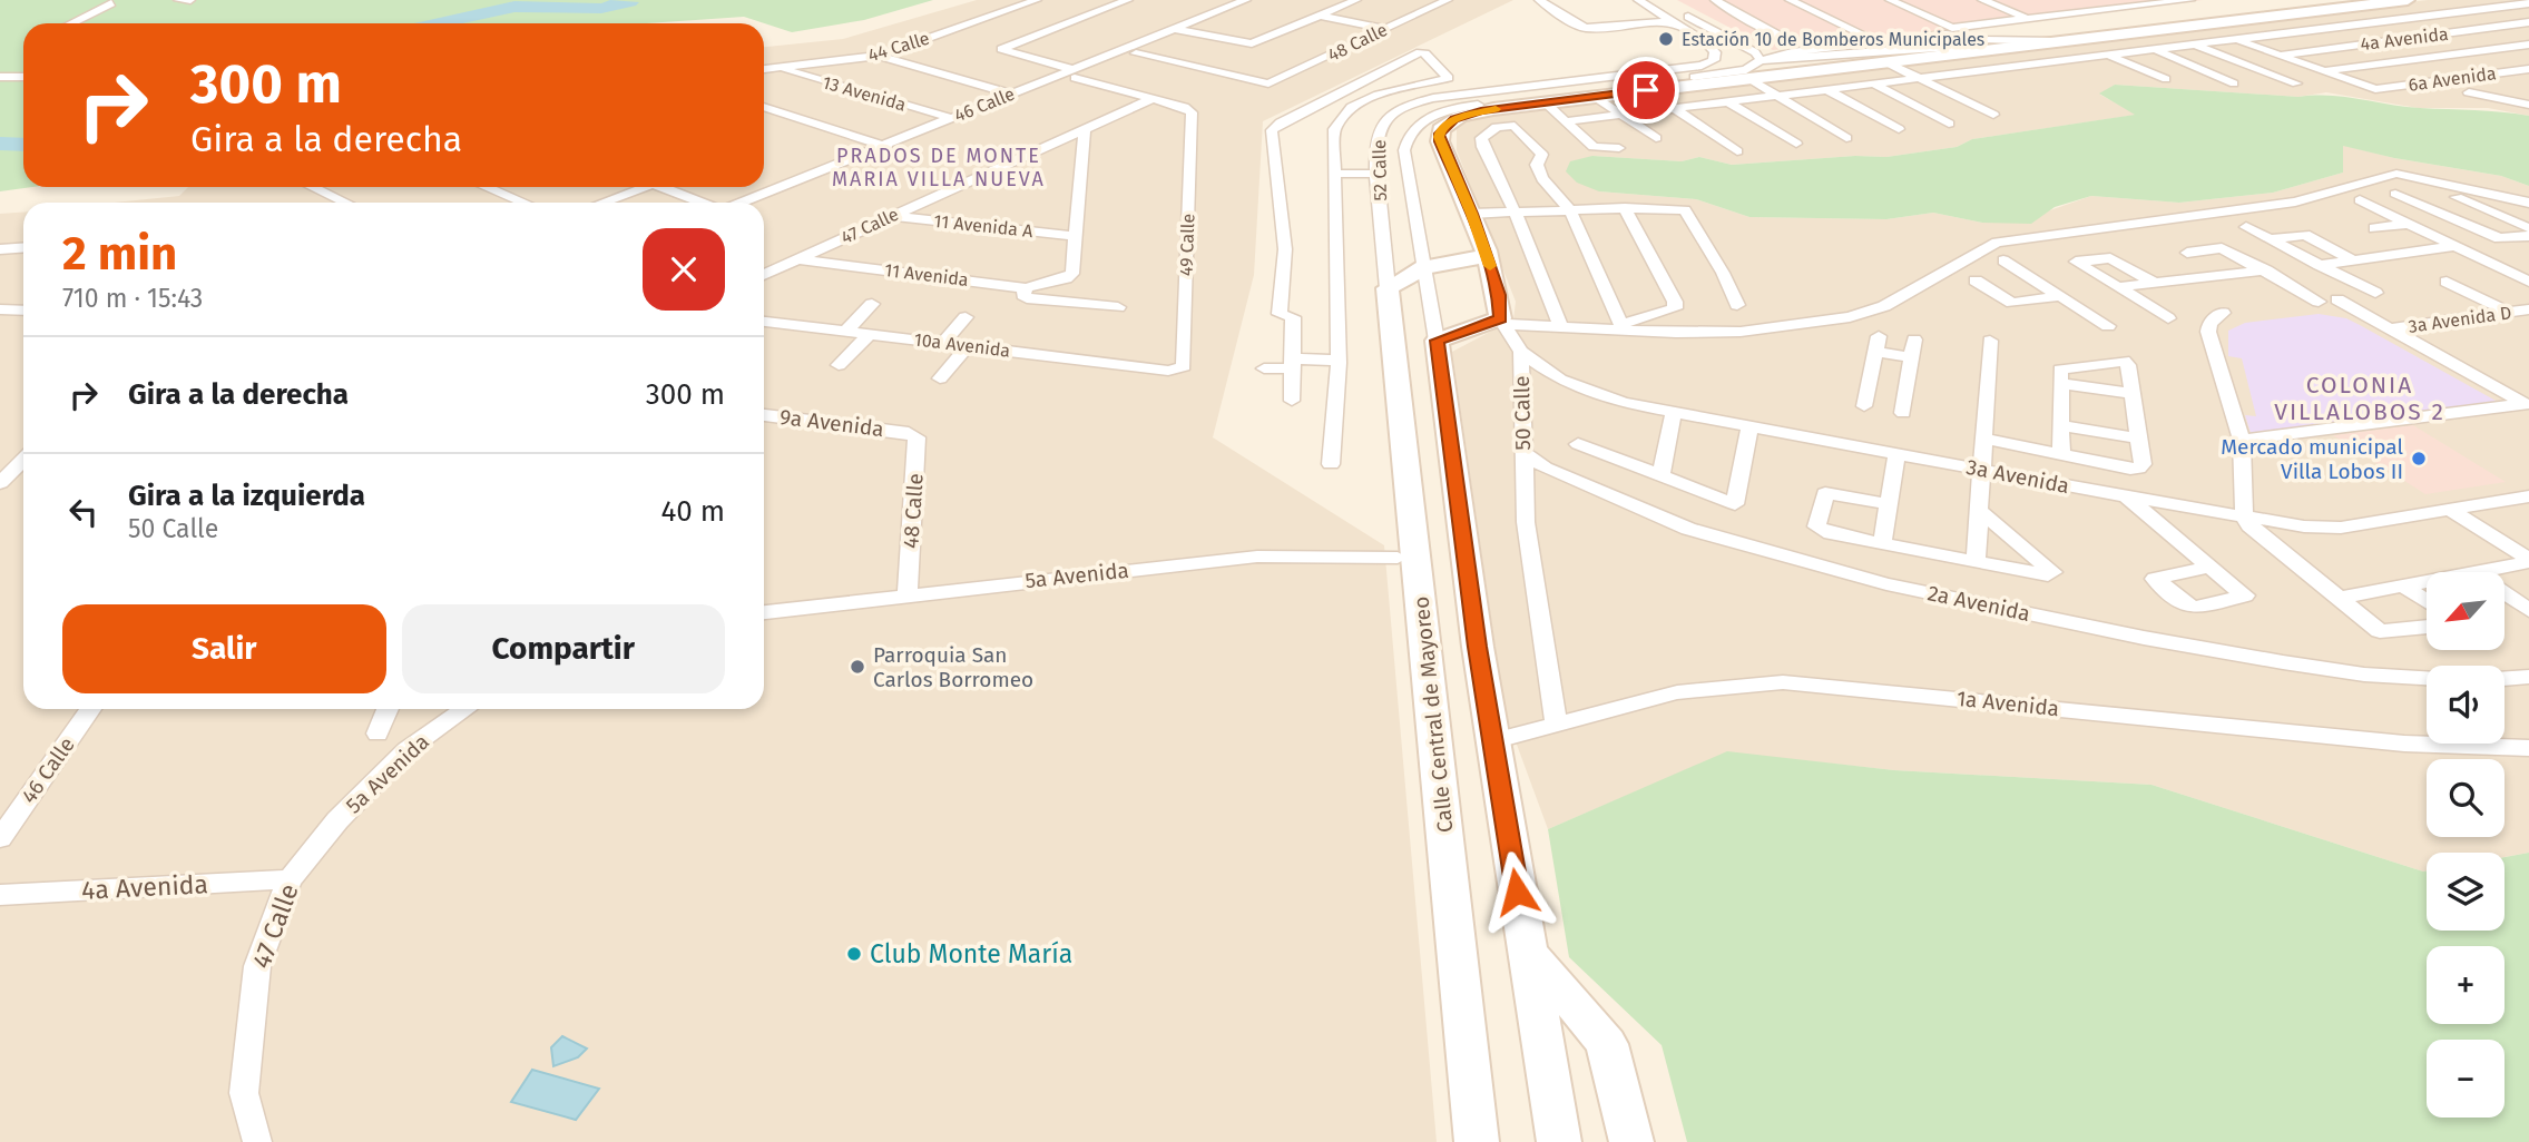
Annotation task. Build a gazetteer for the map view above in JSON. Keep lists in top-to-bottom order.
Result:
{
  "streets": {
    "main road": ["50 Calle", "Calle Central de Mayoreo"],
    "street": [
      "4a Avenida",
      "48 Calle",
      "44 Calle",
      "6a Avenida",
      "13 Avenida",
      "46 Calle",
      "52 Calle",
      "47 Calle",
      "11 Avenida A",
      "49 Calle",
      "11 Avenida",
      "3a Avenida D",
      "10a Avenida",
      "9a Avenida",
      "3a Avenida",
      "5a Avenida",
      "2a Avenida",
      "1a Avenida"
    ]
  },
  "crossings": [
    ["4a Avenida", "47 Calle"],
    ["48 Calle", "46 Calle"],
    ["48 Calle", "9a Avenida"],
    ["48 Calle", "5a Avenida"],
    ["44 Calle", "13 Avenida"],
    ["13 Avenida", "46 Calle"],
    ["52 Calle", "Calle Central de Mayoreo"],
    ["47 Calle", "11 Avenida A"],
    ["47 Calle", "49 Calle"],
    ["47 Calle", "11 Avenida"],
    ["47 Calle", "5a Avenida"],
    ["11 Avenida A", "11 Avenida"],
    ["49 Calle", "10a Avenida"],
    ["50 Calle", "3a Avenida"],
    ["50 Calle", "2a Avenida"],
    ["50 Calle", "1a Avenida"]
  ],
  "districts": ["PRADOS DE MONTE MARIA VILLA NUEVA", "COLONIA VILLALOBOS 2"],
  "places": [
    "Estación 10 de Bomberos Municipales",
    "Mercado municipal Villa Lobos II",
    "Parroquia San Carlos Borromeo",
    "Club Monte María"
  ],
  "north": "bottom left",
  "page": {
    "turn": ["300 m", "Gira a la derecha"],
    "heading": ["2 min", "710 m · 15:43"],
    "list": [
      {
        "name": "Gira a la derecha",
        "value": "300 m"
      },
      {
        "name": "Gira a la izquierda",
        "note": "50 Calle",
        "value": "40 m"
      }
    ],
    "map_buttons": ["+", "−"],
    "buttons": ["Salir", "Compartir"]
  }
}
